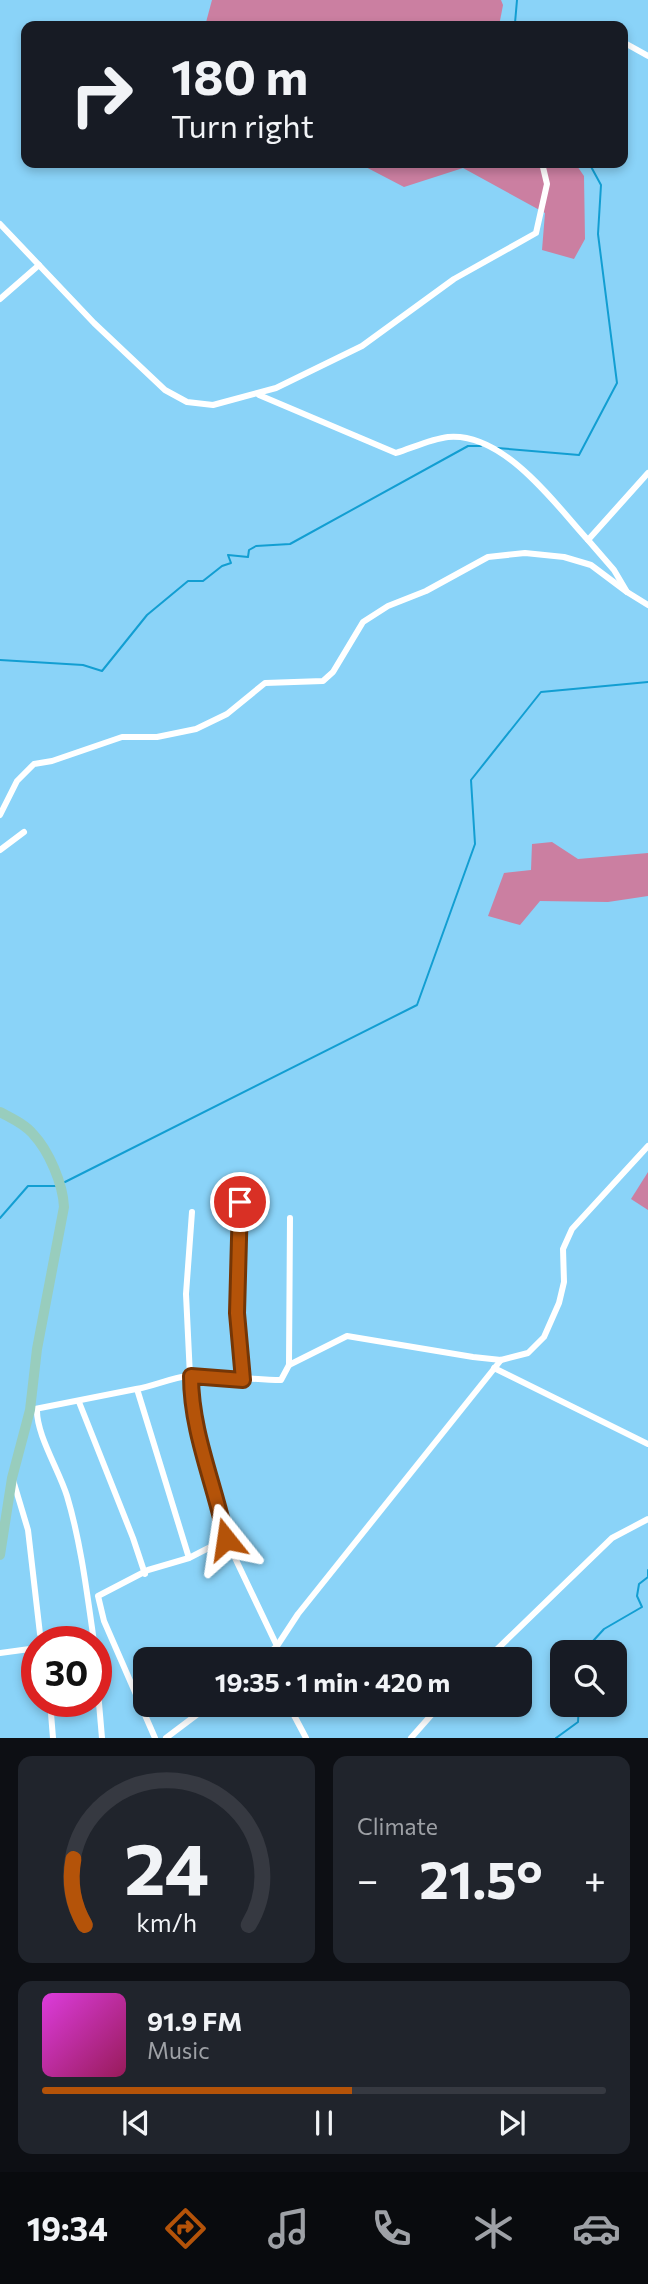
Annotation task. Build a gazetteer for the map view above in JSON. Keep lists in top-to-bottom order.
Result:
{
  "page": {
    "turn": ["180 m", "Turn right"],
    "limit": "30",
    "trip": "19:35 · 1 min · 420 m",
    "tile": "Climate",
    "heat": ["−", "21.5°", "+"],
    "song": ["91.9 FM", "Music"],
    "tabs": "19:34",
    "gauge": ["24", "km/h"]
  }
}
